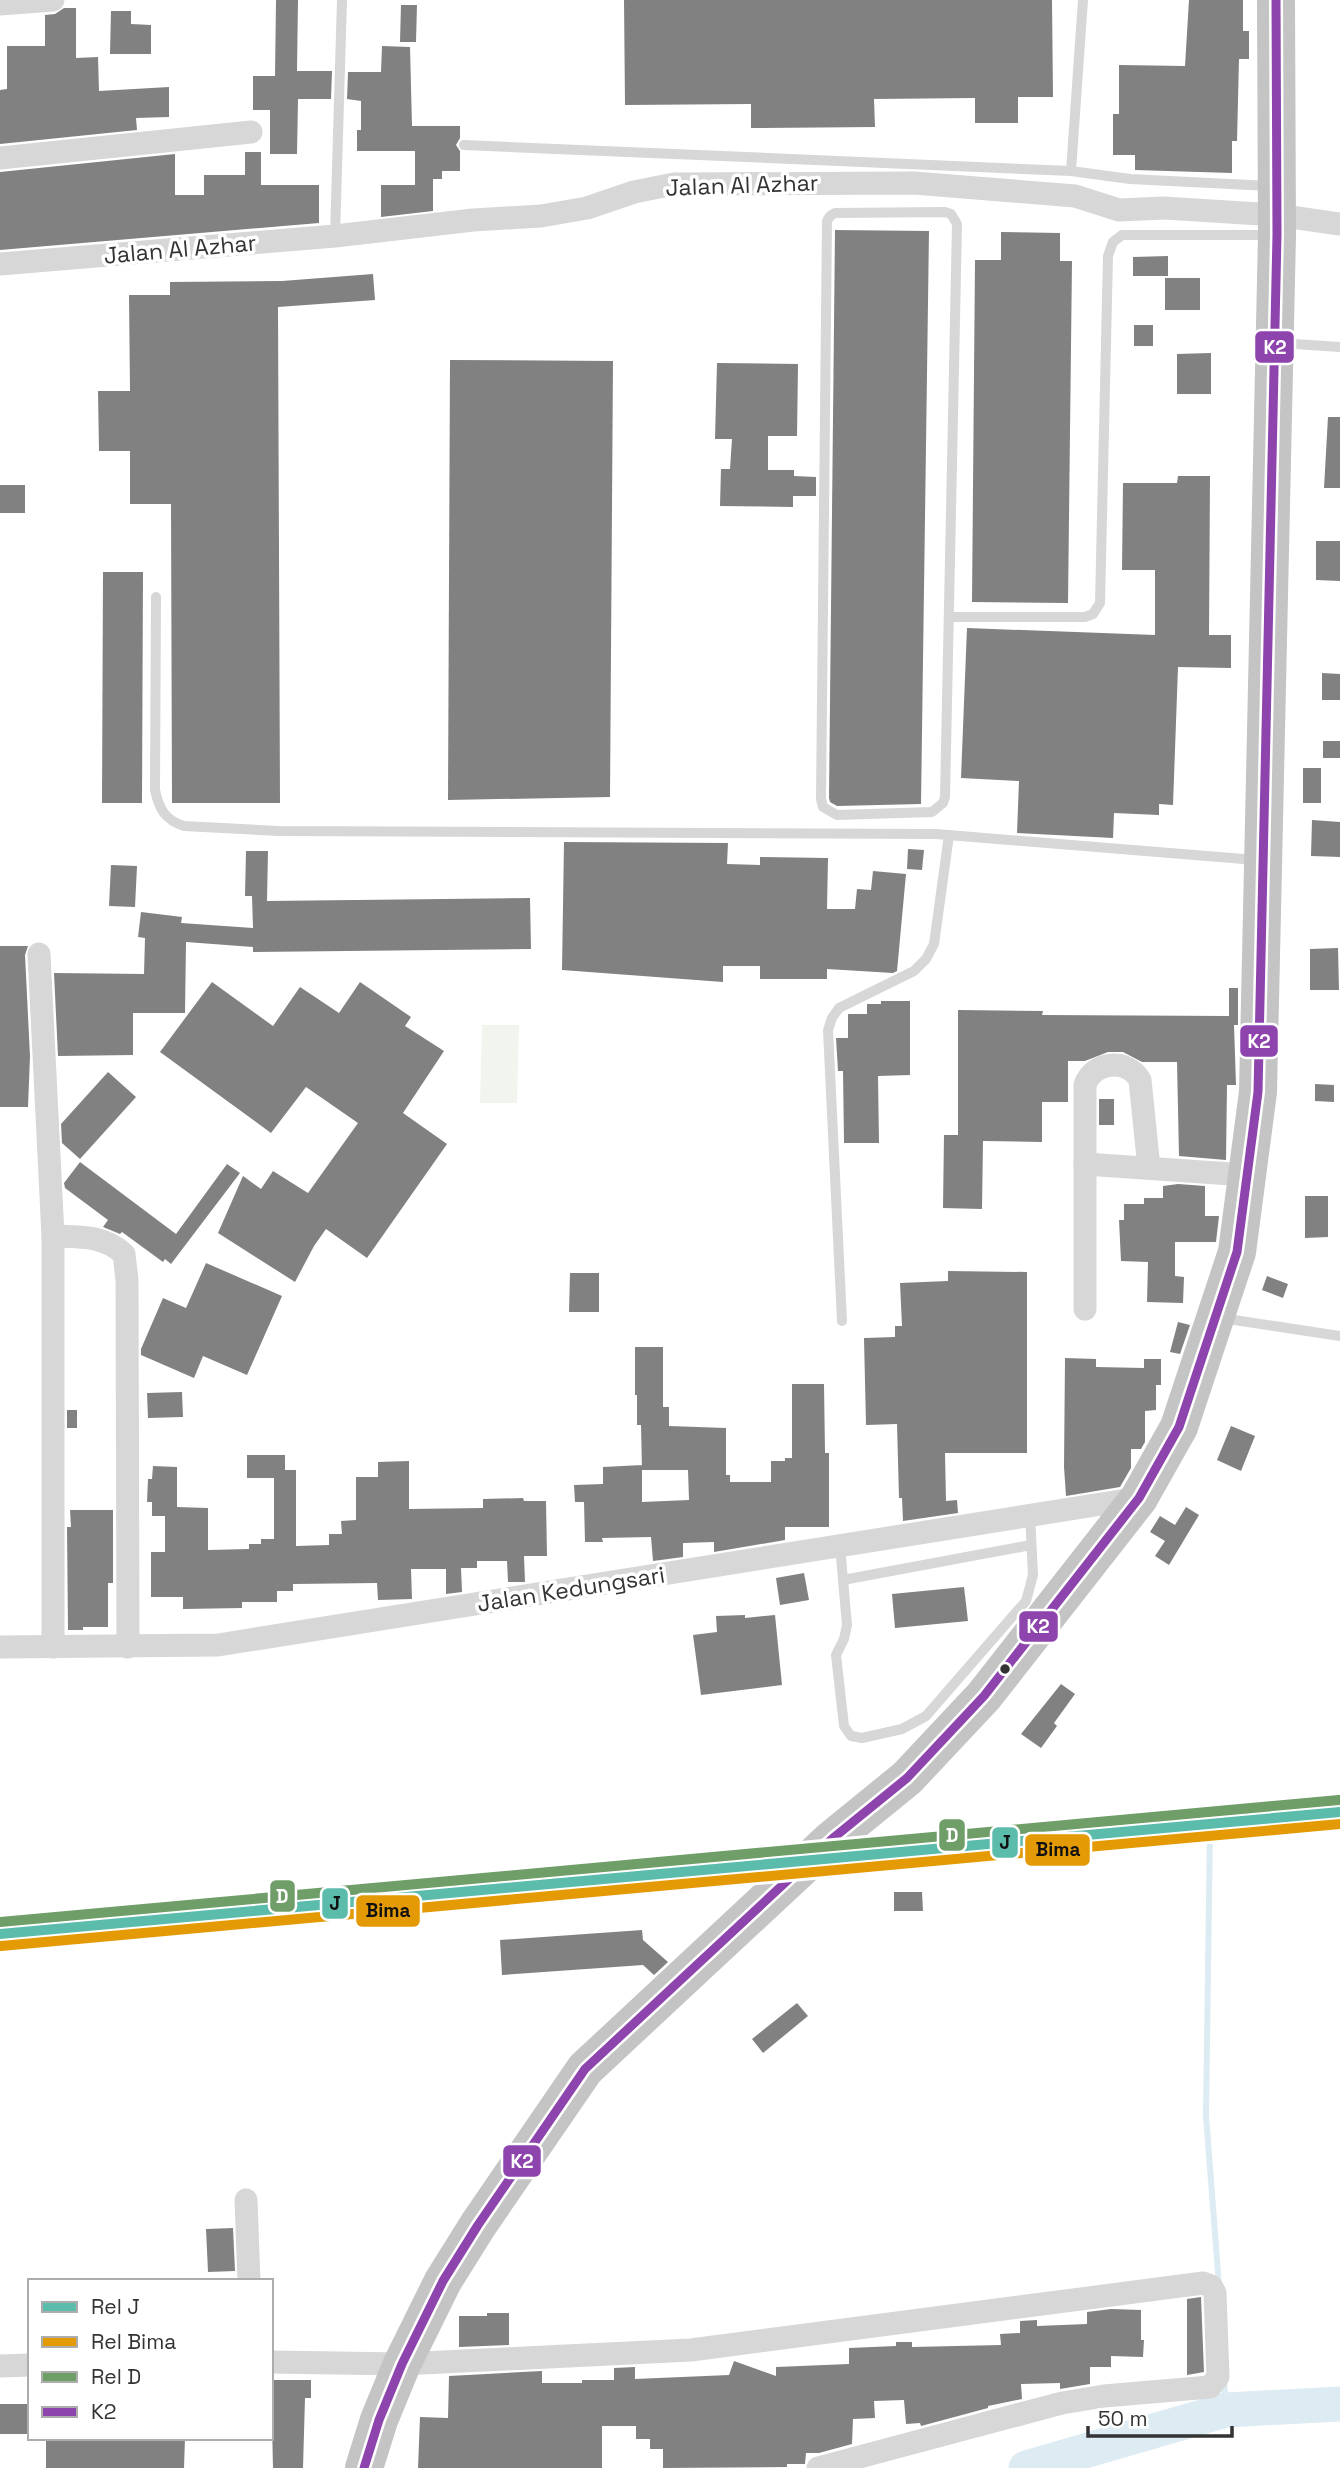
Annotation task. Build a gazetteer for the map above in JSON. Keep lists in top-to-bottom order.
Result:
{
  "streets": {
    "street": ["Jalan Al Azhar", "Jalan Kedungsari"]
  },
  "lines": [
    "transit line K2",
    "rail line D",
    "rail line J",
    "rail line Bima"
  ],
  "legend": [
    "Rel J",
    "Rel Bima",
    "Rel D",
    "K2"
  ],
  "scale_bar": "50 m"
}
